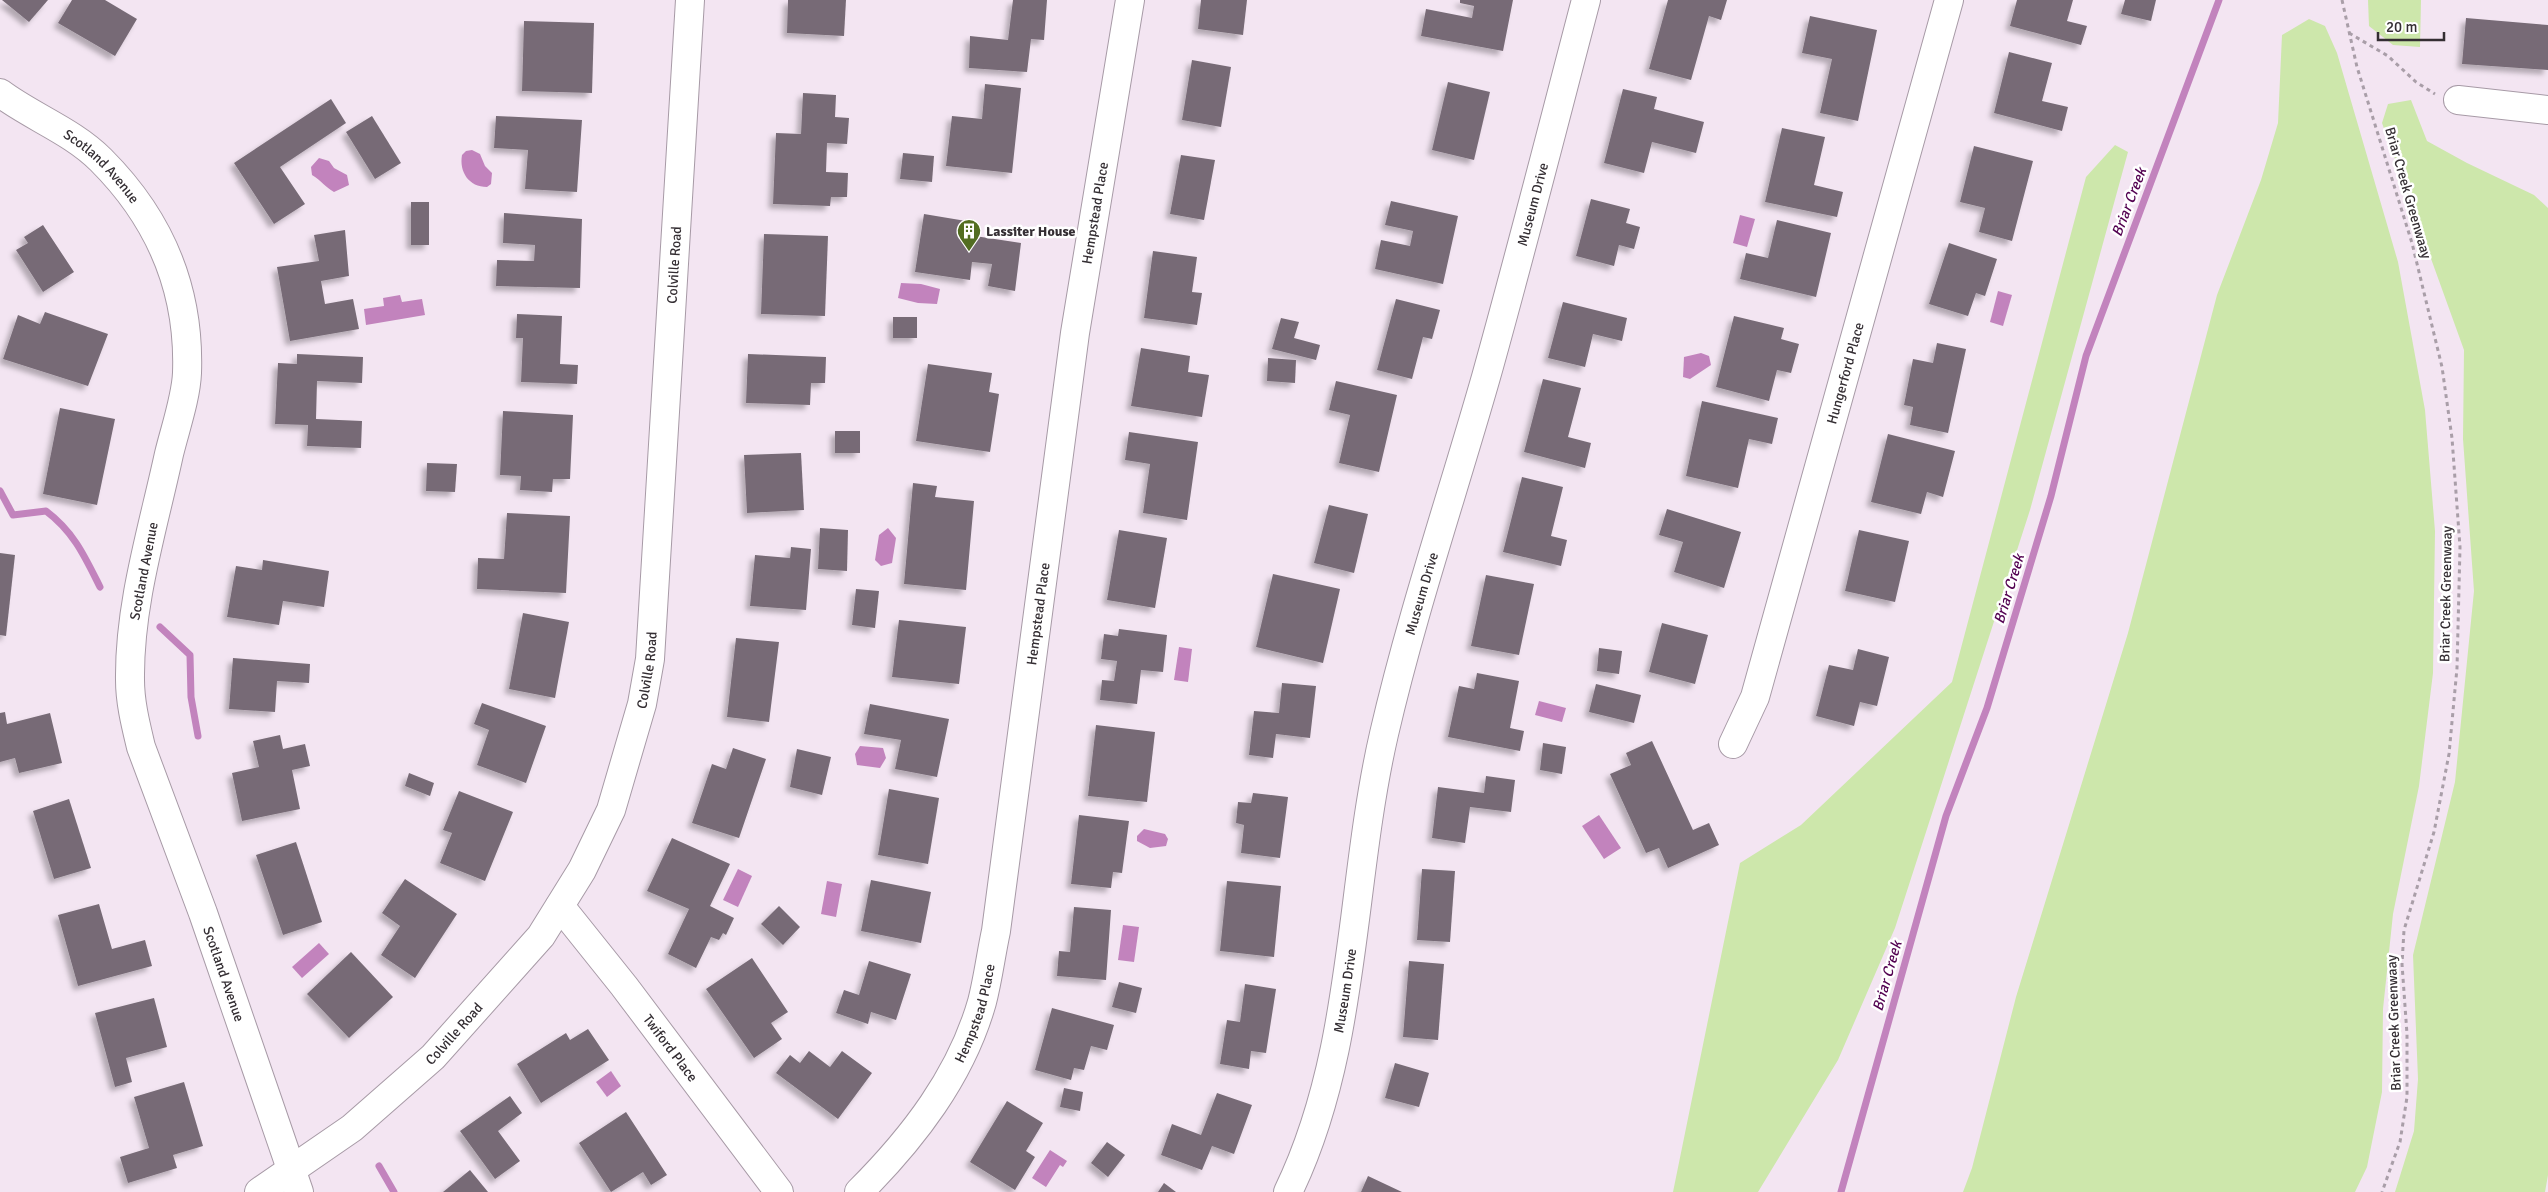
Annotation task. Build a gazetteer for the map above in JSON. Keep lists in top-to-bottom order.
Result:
{
  "streets": {
    "street": [
      "Scotland Avenue",
      "Museum Drive",
      "Hempstead Place",
      "Colville Road",
      "Hungerford Place",
      "Twiford Place"
    ],
    "path": ["Briar Creek Greenwaay"]
  },
  "crossings": [
    ["Scotland Avenue", "Colville Road"],
    ["Colville Road", "Twiford Place"]
  ],
  "water": ["Briar Creek"],
  "places": {
    "building": ["Lassiter House"]
  },
  "scale_bar": "20 m"
}
